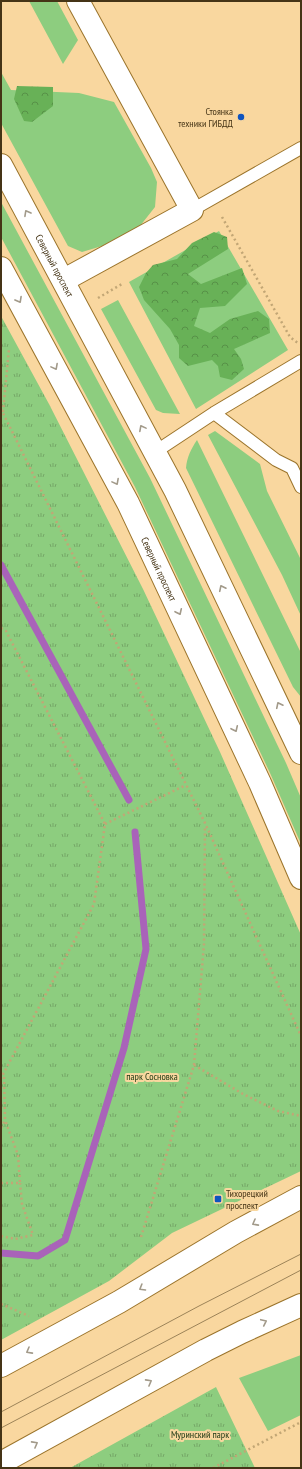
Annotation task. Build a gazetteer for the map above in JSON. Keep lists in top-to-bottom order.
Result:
{
  "streets": {
    "main road": ["Северный проспект"]
  },
  "parks": ["парк Сосновка", "Муринский парк"],
  "places": {
    "other": ["Стоянка техники ГИБДД"],
    "transit": ["Тихорецкий проспект"]
  }
}
